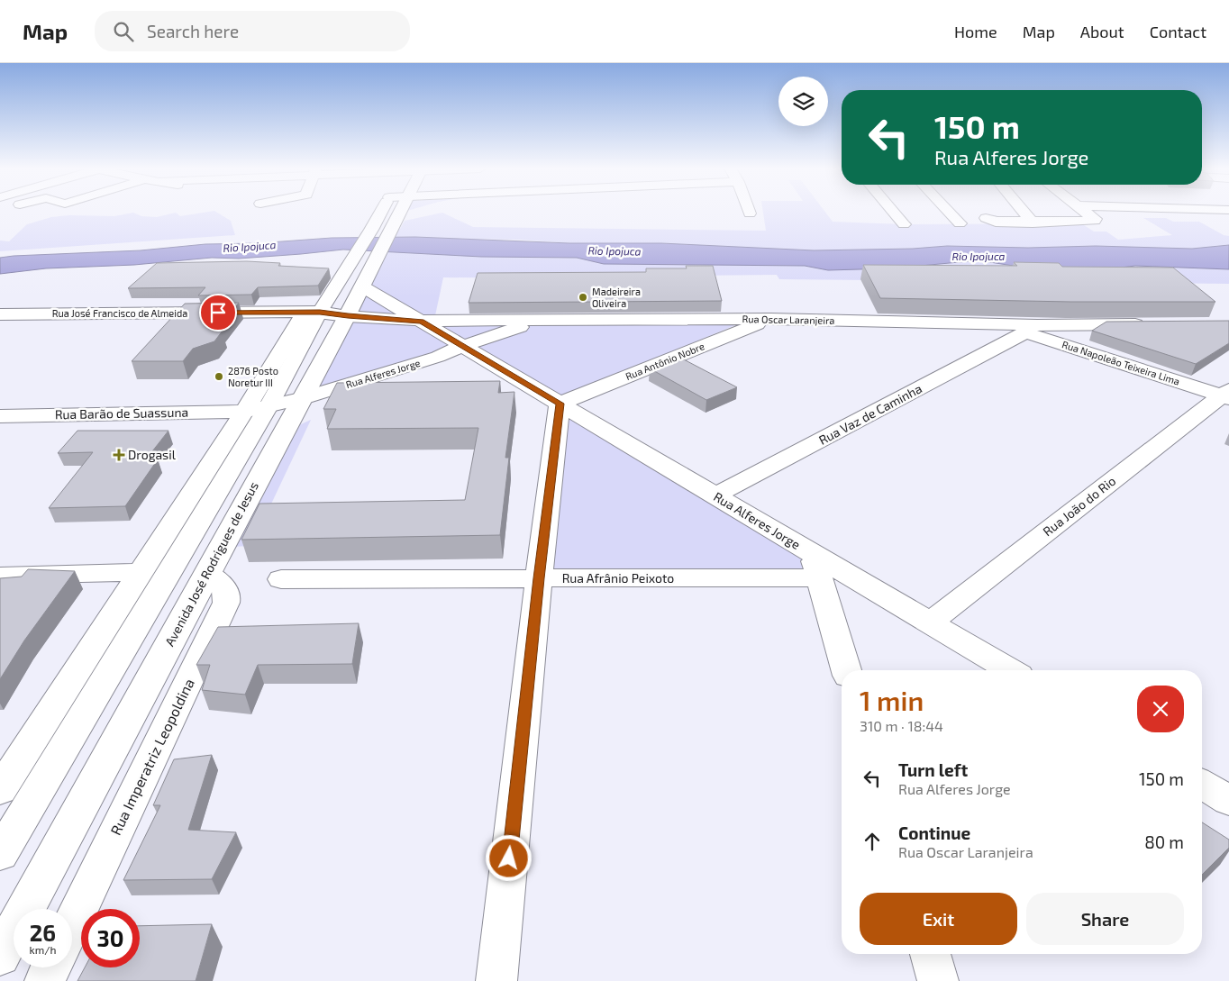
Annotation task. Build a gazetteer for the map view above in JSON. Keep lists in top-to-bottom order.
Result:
{
  "streets": {
    "street": [
      "Rua José Francisco de Almeida",
      "Rua Oscar Laranjeira",
      "Rua Antônio Nobre",
      "Rua Napoleão Teixeira Lima",
      "Rua Alferes Jorge",
      "Rua Barão de Suassuna",
      "Rua Vaz de Caminha",
      "Rua João do Rio",
      "Avenida José Rodrigues de Jesus",
      "Rua Afrânio Peixoto",
      "Rua Imperatriz Leopoldina"
    ]
  },
  "crossings": [
    ["Rua José Francisco de Almeida", "Rua Oscar Laranjeira"],
    ["Rua José Francisco de Almeida", "Avenida José Rodrigues de Jesus"],
    ["Rua Oscar Laranjeira", "Rua Antônio Nobre"],
    ["Rua Oscar Laranjeira", "Rua Napoleão Teixeira Lima"],
    ["Rua Oscar Laranjeira", "Rua Alferes Jorge"],
    ["Rua Oscar Laranjeira", "Rua Vaz de Caminha"],
    ["Rua Oscar Laranjeira", "Avenida José Rodrigues de Jesus"],
    ["Rua Antônio Nobre", "Rua Alferes Jorge"],
    ["Rua Napoleão Teixeira Lima", "Rua Vaz de Caminha"],
    ["Rua Napoleão Teixeira Lima", "Rua João do Rio"],
    ["Rua Alferes Jorge", "Rua Barão de Suassuna"],
    ["Rua Alferes Jorge", "Rua Vaz de Caminha"],
    ["Rua Alferes Jorge", "Rua João do Rio"],
    ["Rua Alferes Jorge", "Avenida José Rodrigues de Jesus"],
    ["Rua Alferes Jorge", "Rua Afrânio Peixoto"],
    ["Rua Barão de Suassuna", "Avenida José Rodrigues de Jesus"],
    ["Avenida José Rodrigues de Jesus", "Rua Imperatriz Leopoldina"]
  ],
  "water": ["Rio Ipojuca"],
  "places": {
    "other": ["Madeireira Oliveira", "2876 Posto Noretur III"],
    "health": ["Drogasil"]
  },
  "page": {
    "header": "Map",
    "search": "Search here",
    "nav": [
      "Home",
      "Map",
      "About",
      "Contact"
    ],
    "turn": ["150 m", "Rua Alferes Jorge"],
    "heading": ["1 min", "310 m · 18:44"],
    "list": [
      {
        "name": "Turn left",
        "note": "Rua Alferes Jorge",
        "value": "150 m"
      },
      {
        "name": "Continue",
        "note": "Rua Oscar Laranjeira",
        "value": "80 m"
      }
    ],
    "buttons": ["Exit", "Share"],
    "speed": "26 km/h",
    "limit": "30"
  }
}
